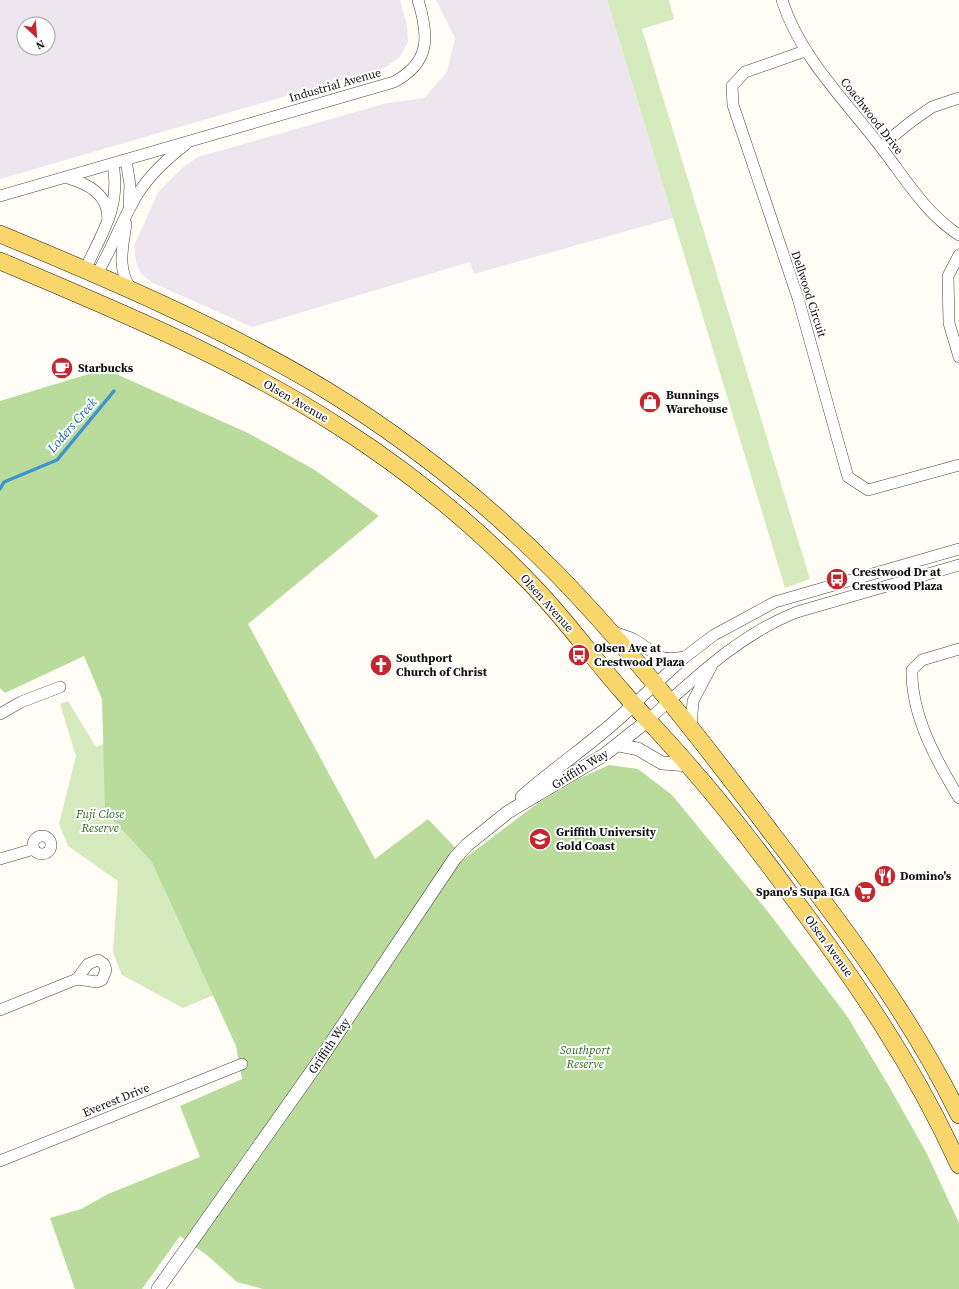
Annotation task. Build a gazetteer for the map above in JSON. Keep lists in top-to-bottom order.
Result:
{
  "streets": {
    "main road": ["Olsen Avenue"],
    "street": [
      "Industrial Avenue",
      "Coachwood Drive",
      "Dellwood Circuit",
      "Griffith Way",
      "Everest Drive"
    ]
  },
  "crossings": [
    ["Industrial Avenue", "Olsen Avenue"],
    ["Coachwood Drive", "Dellwood Circuit"],
    ["Olsen Avenue", "Griffith Way"]
  ],
  "water": ["Loders Creek"],
  "parks": ["Fuji Close Reserve", "Southport Reserve"],
  "places": {
    "cafe": ["Starbucks"],
    "shop": ["Bunnings Warehouse"],
    "bus stop": ["Crestwood Dr at Crestwood Plaza", "Olsen Ave at Crestwood Plaza"],
    "church": ["Southport Church of Christ"],
    "school or university": ["Griffith University Gold Coast"],
    "restaurant": ["Domino's"],
    "supermarket": ["Spano's Supa IGA"]
  },
  "north": "bottom right"
}
